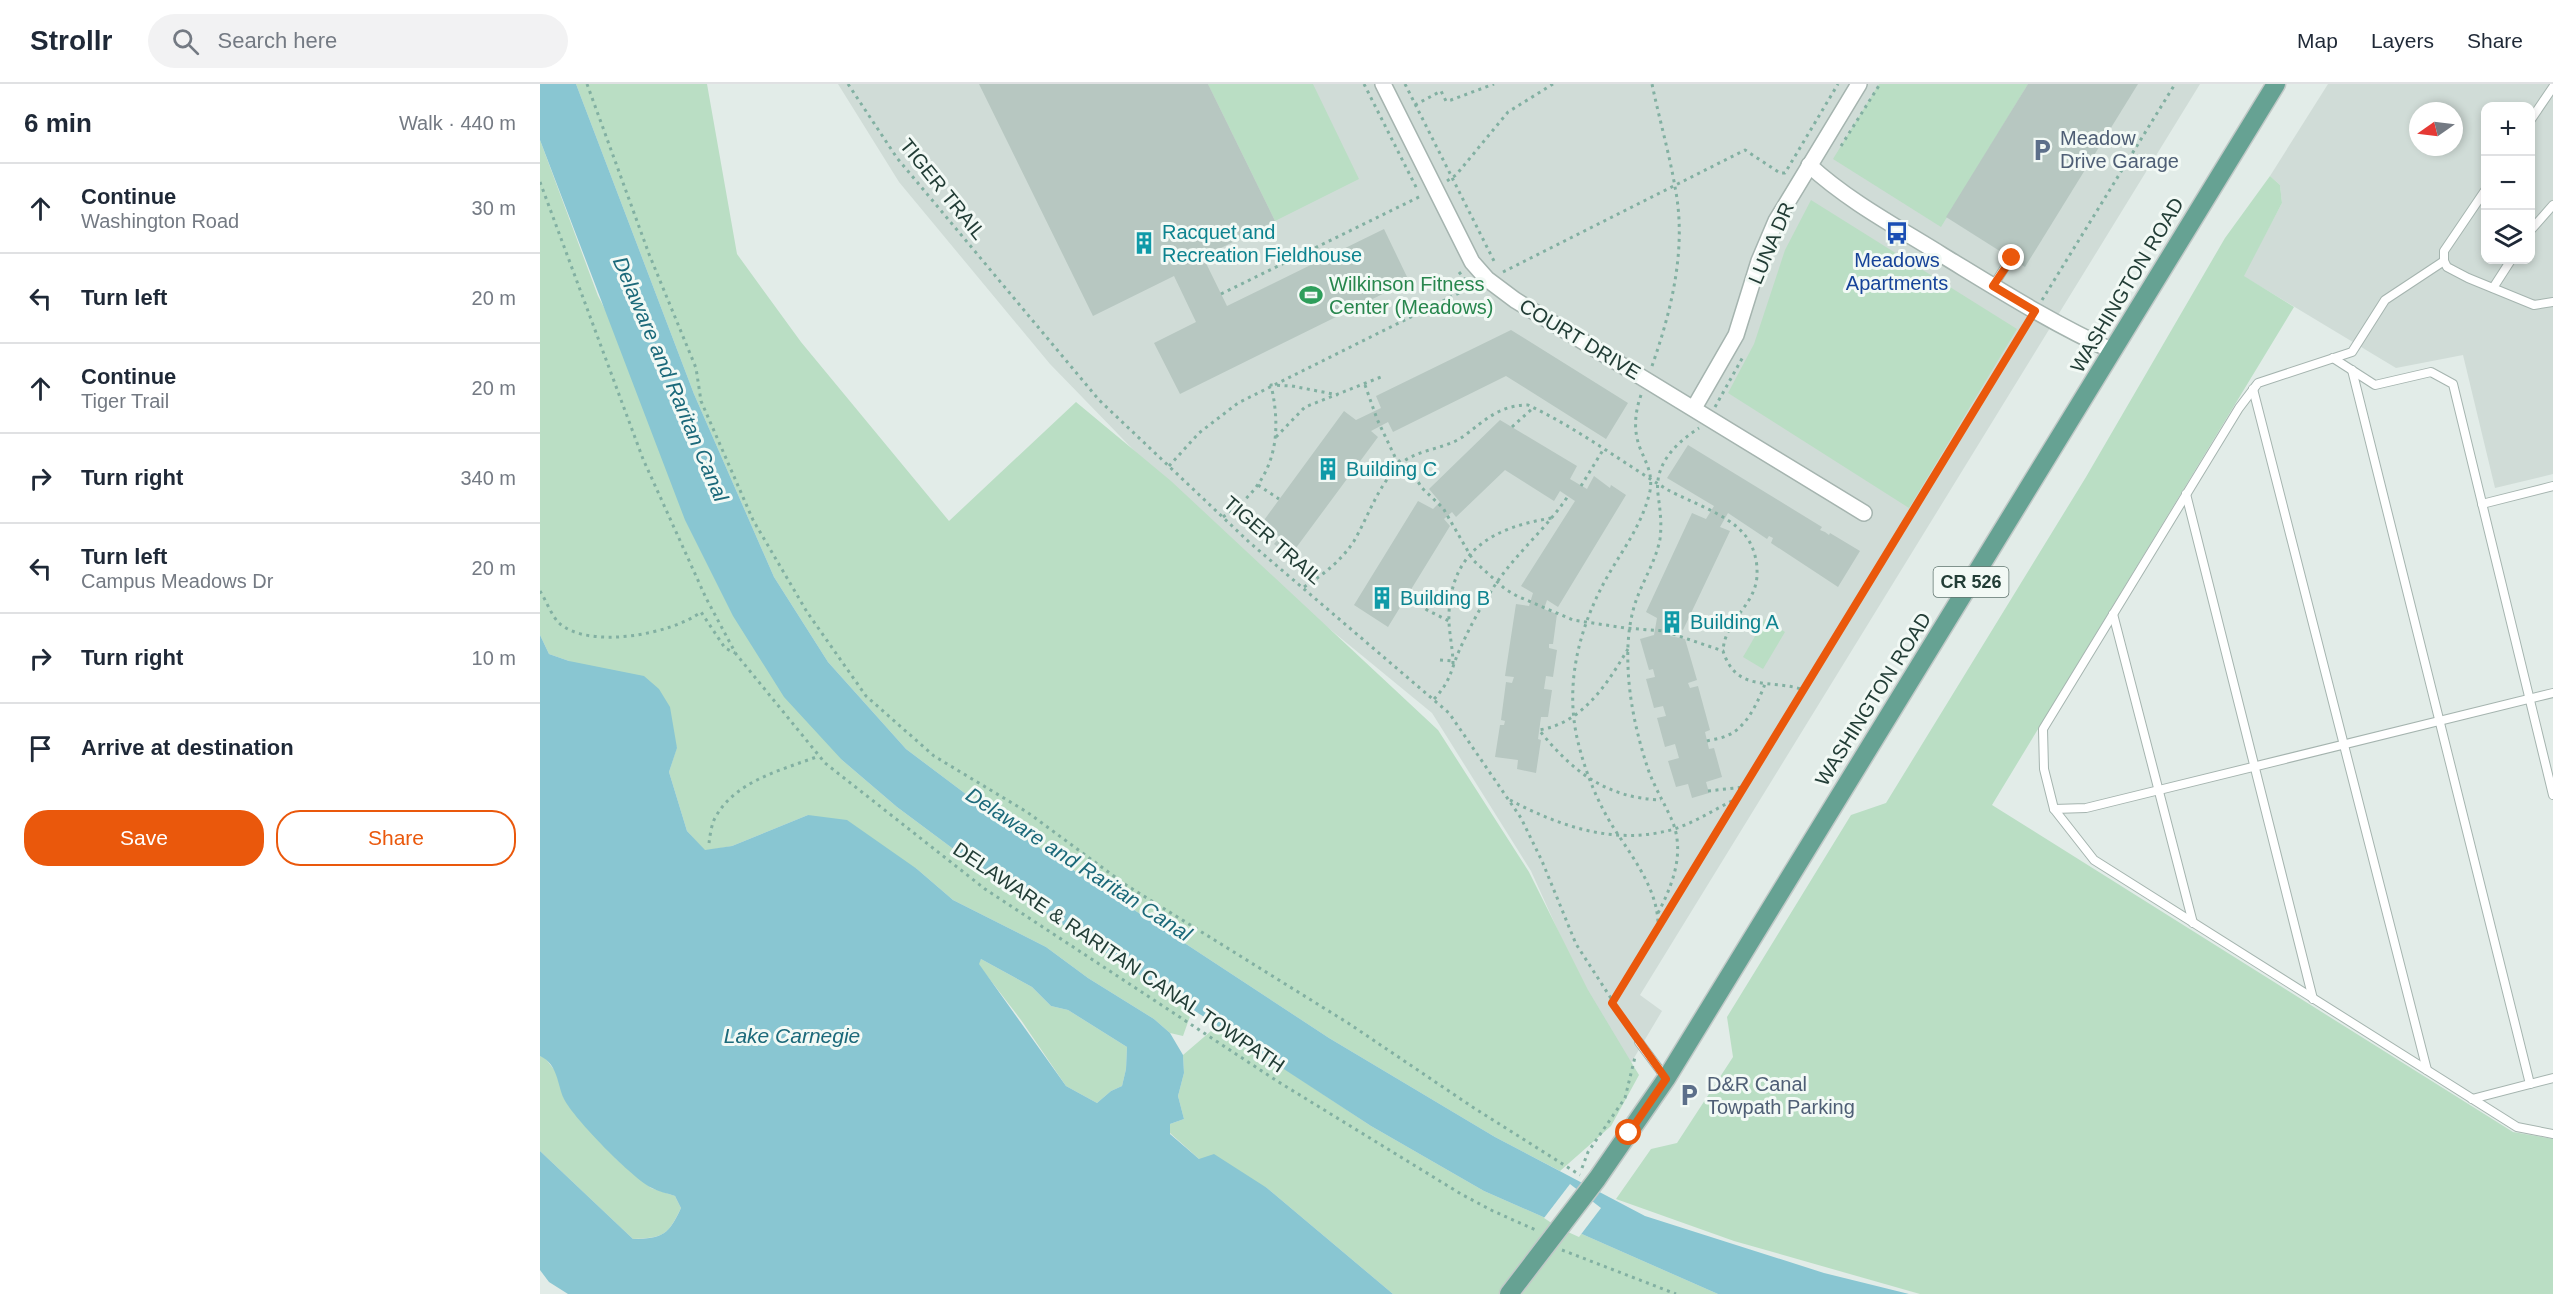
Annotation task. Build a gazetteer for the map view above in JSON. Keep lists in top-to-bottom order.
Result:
{
  "streets": {
    "main road": ["WASHINGTON ROAD", "CR 526"],
    "street": ["LUNA DR", "COURT DRIVE"],
    "path": ["TIGER TRAIL", "DELAWARE & RARITAN CANAL TOWPATH"]
  },
  "crossings": [
    ["LUNA DR", "COURT DRIVE"]
  ],
  "water": ["Delaware and Raritan Canal", "Lake Carnegie"],
  "places": {
    "parking": ["Meadow Drive Garage", "D&R Canal Towpath Parking"],
    "bus stop": ["Meadows Apartments"],
    "building": [
      "Racquet and Recreation Fieldhouse",
      "Building C",
      "Building B",
      "Building A"
    ],
    "sports": ["Wilkinson Fitness Center (Meadows)"]
  },
  "north": "left",
  "page": {
    "header": "Strollr",
    "search": "Search here",
    "nav": ["Map", "Layers", "Share"],
    "heading": ["6 min", "Walk · 440 m"],
    "map_buttons": ["+", "−"],
    "list": [
      ["Continue", "Washington Road", "30 m"],
      ["Turn left", "20 m"],
      ["Continue", "Tiger Trail", "20 m"],
      ["Turn right", "340 m"],
      ["Turn left", "Campus Meadows Dr", "20 m"],
      ["Turn right", "10 m"],
      "Arrive at destination"
    ],
    "buttons": ["Save", "Share"]
  }
}
